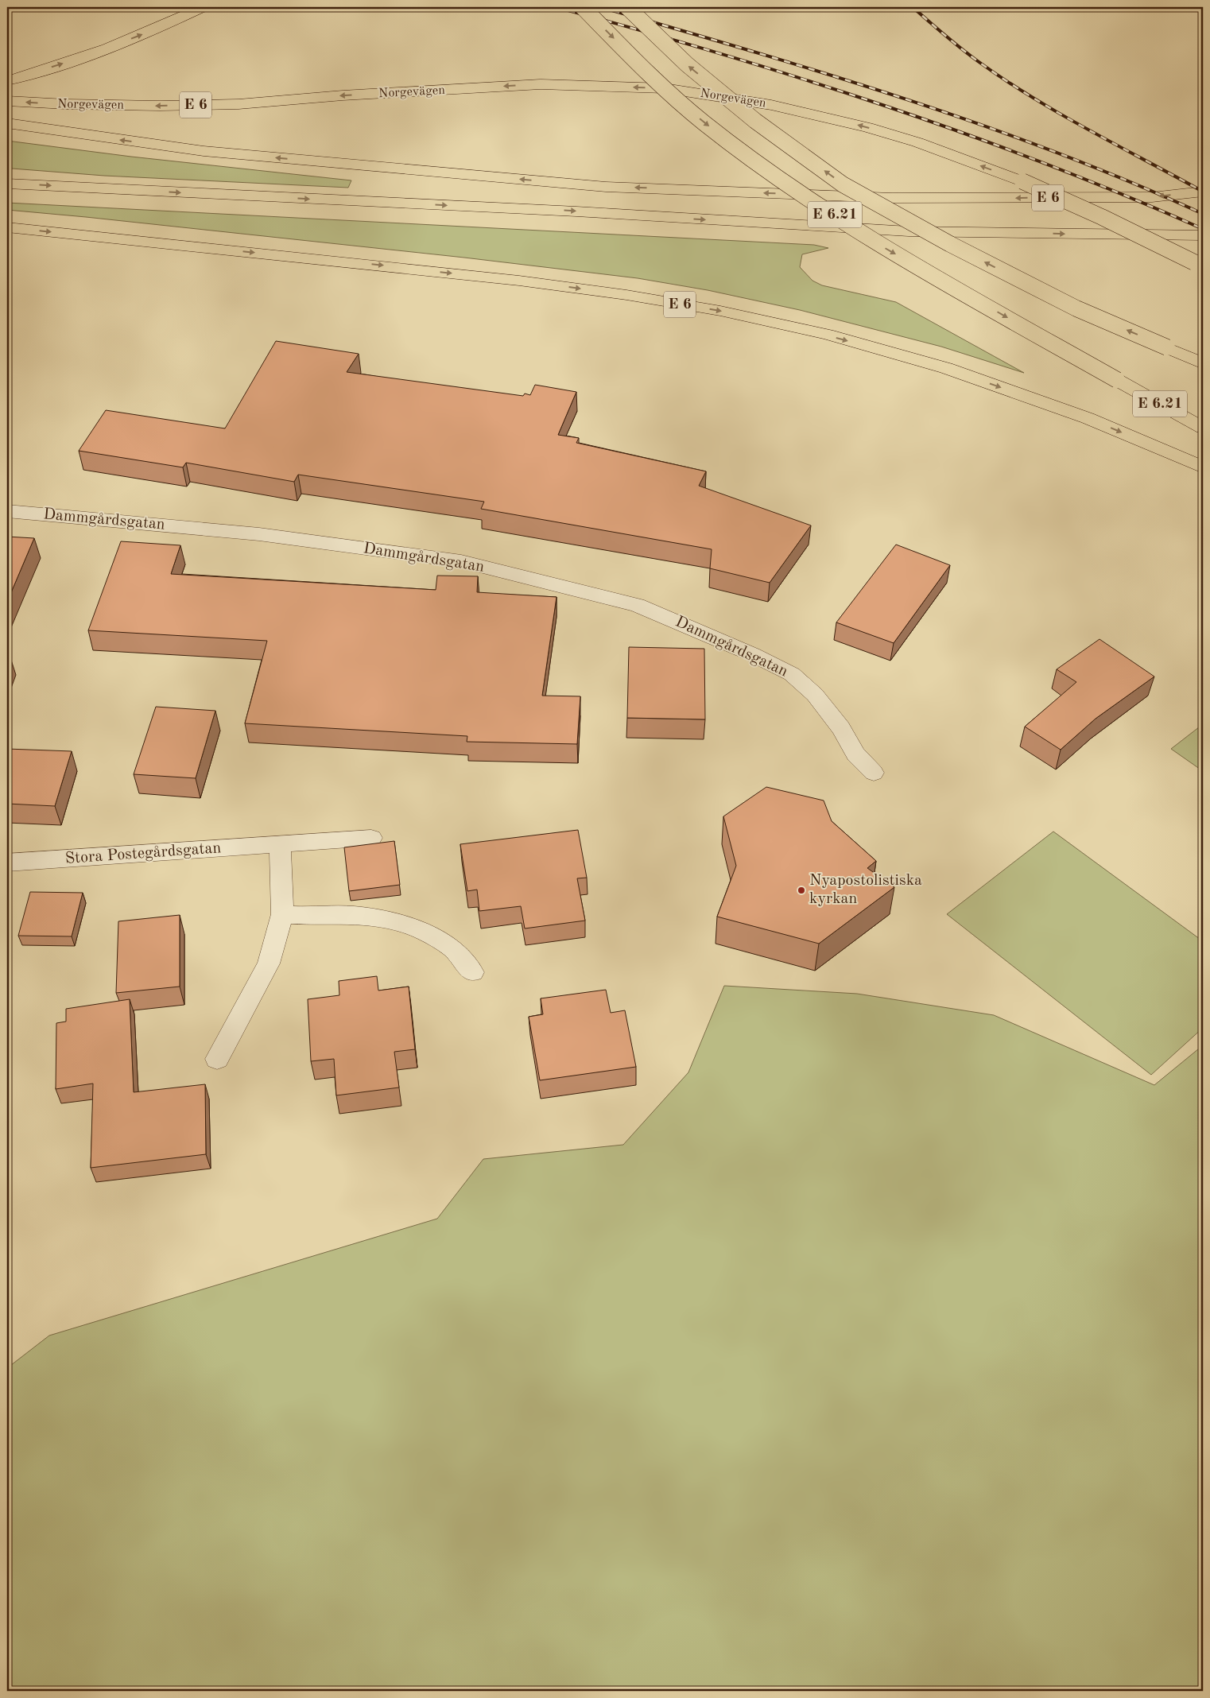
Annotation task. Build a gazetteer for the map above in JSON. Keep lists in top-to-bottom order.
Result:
{
  "streets": {
    "highway": ["Norgevägen", "E 6", "E 6.21"],
    "street": ["Dammgårdsgatan", "Stora Postegårdsgatan"]
  },
  "places": ["Nyapostolistiska kyrkan"]
}
